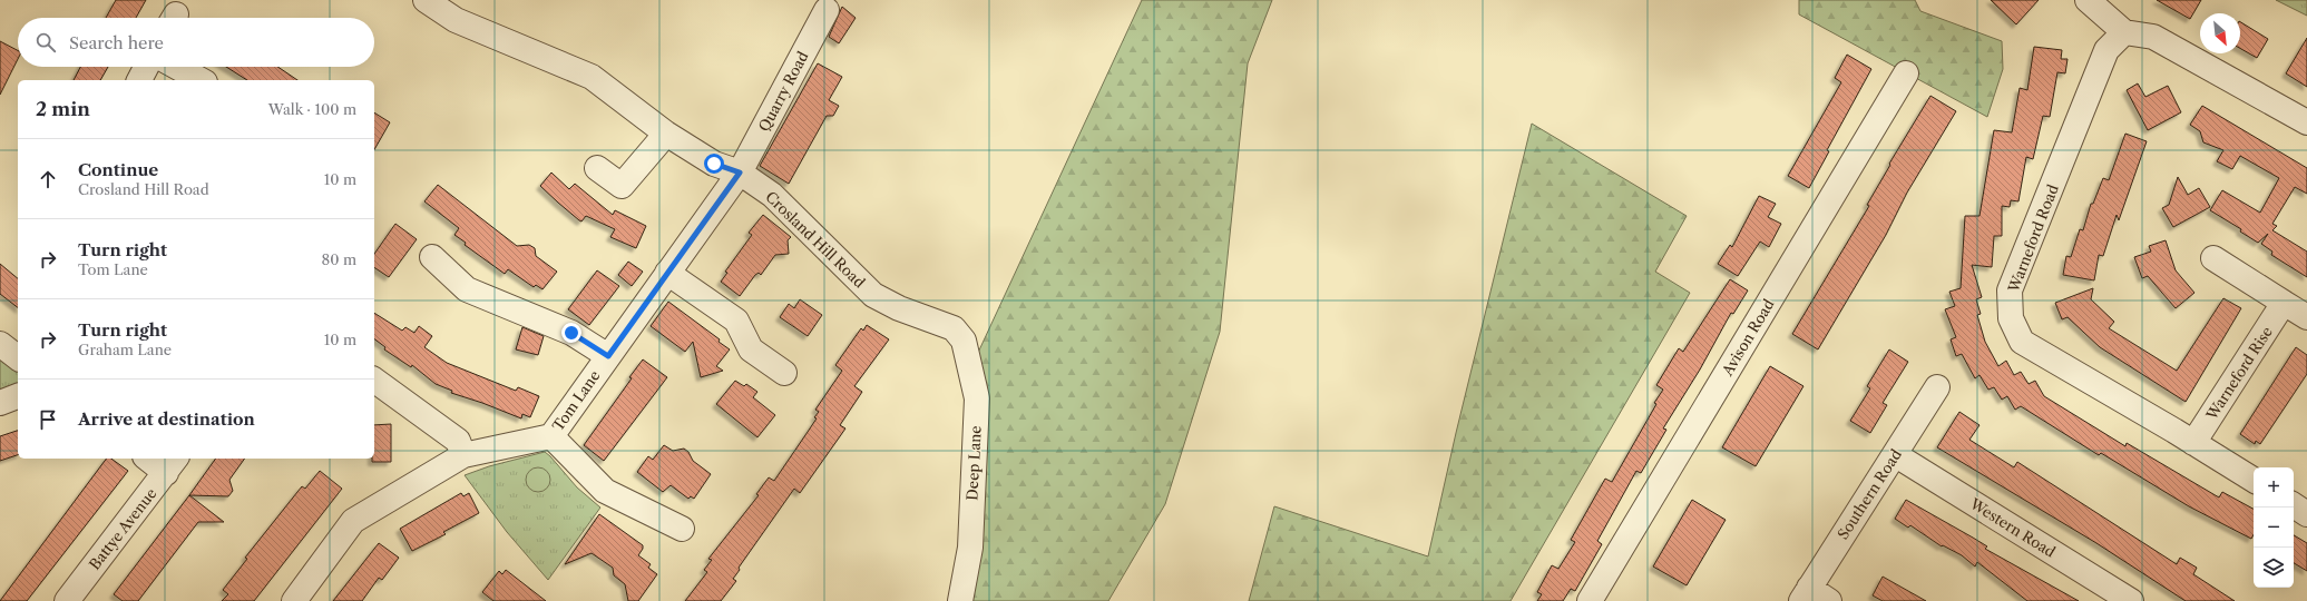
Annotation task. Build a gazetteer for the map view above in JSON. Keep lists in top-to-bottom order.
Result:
{
  "streets": {
    "street": [
      "Quarry Road",
      "Warneford Road",
      "Crosland Hill Road",
      "Avison Road",
      "Warneford Rise",
      "Tom Lane",
      "Deep Lane",
      "Southern Road",
      "Western Road",
      "Battye Avenue"
    ]
  },
  "crossings": [
    ["Quarry Road", "Crosland Hill Road"],
    ["Quarry Road", "Tom Lane"],
    ["Warneford Road", "Warneford Rise"],
    ["Crosland Hill Road", "Tom Lane"],
    ["Crosland Hill Road", "Deep Lane"],
    ["Southern Road", "Western Road"]
  ],
  "north": "bottom right",
  "page": {
    "search": "Search here",
    "heading": ["2 min", "Walk · 100 m"],
    "list": [
      ["Continue", "Crosland Hill Road", "10 m"],
      ["Turn right", "Tom Lane", "80 m"],
      ["Turn right", "Graham Lane", "10 m"],
      "Arrive at destination"
    ],
    "map_buttons": ["+", "−"]
  }
}
